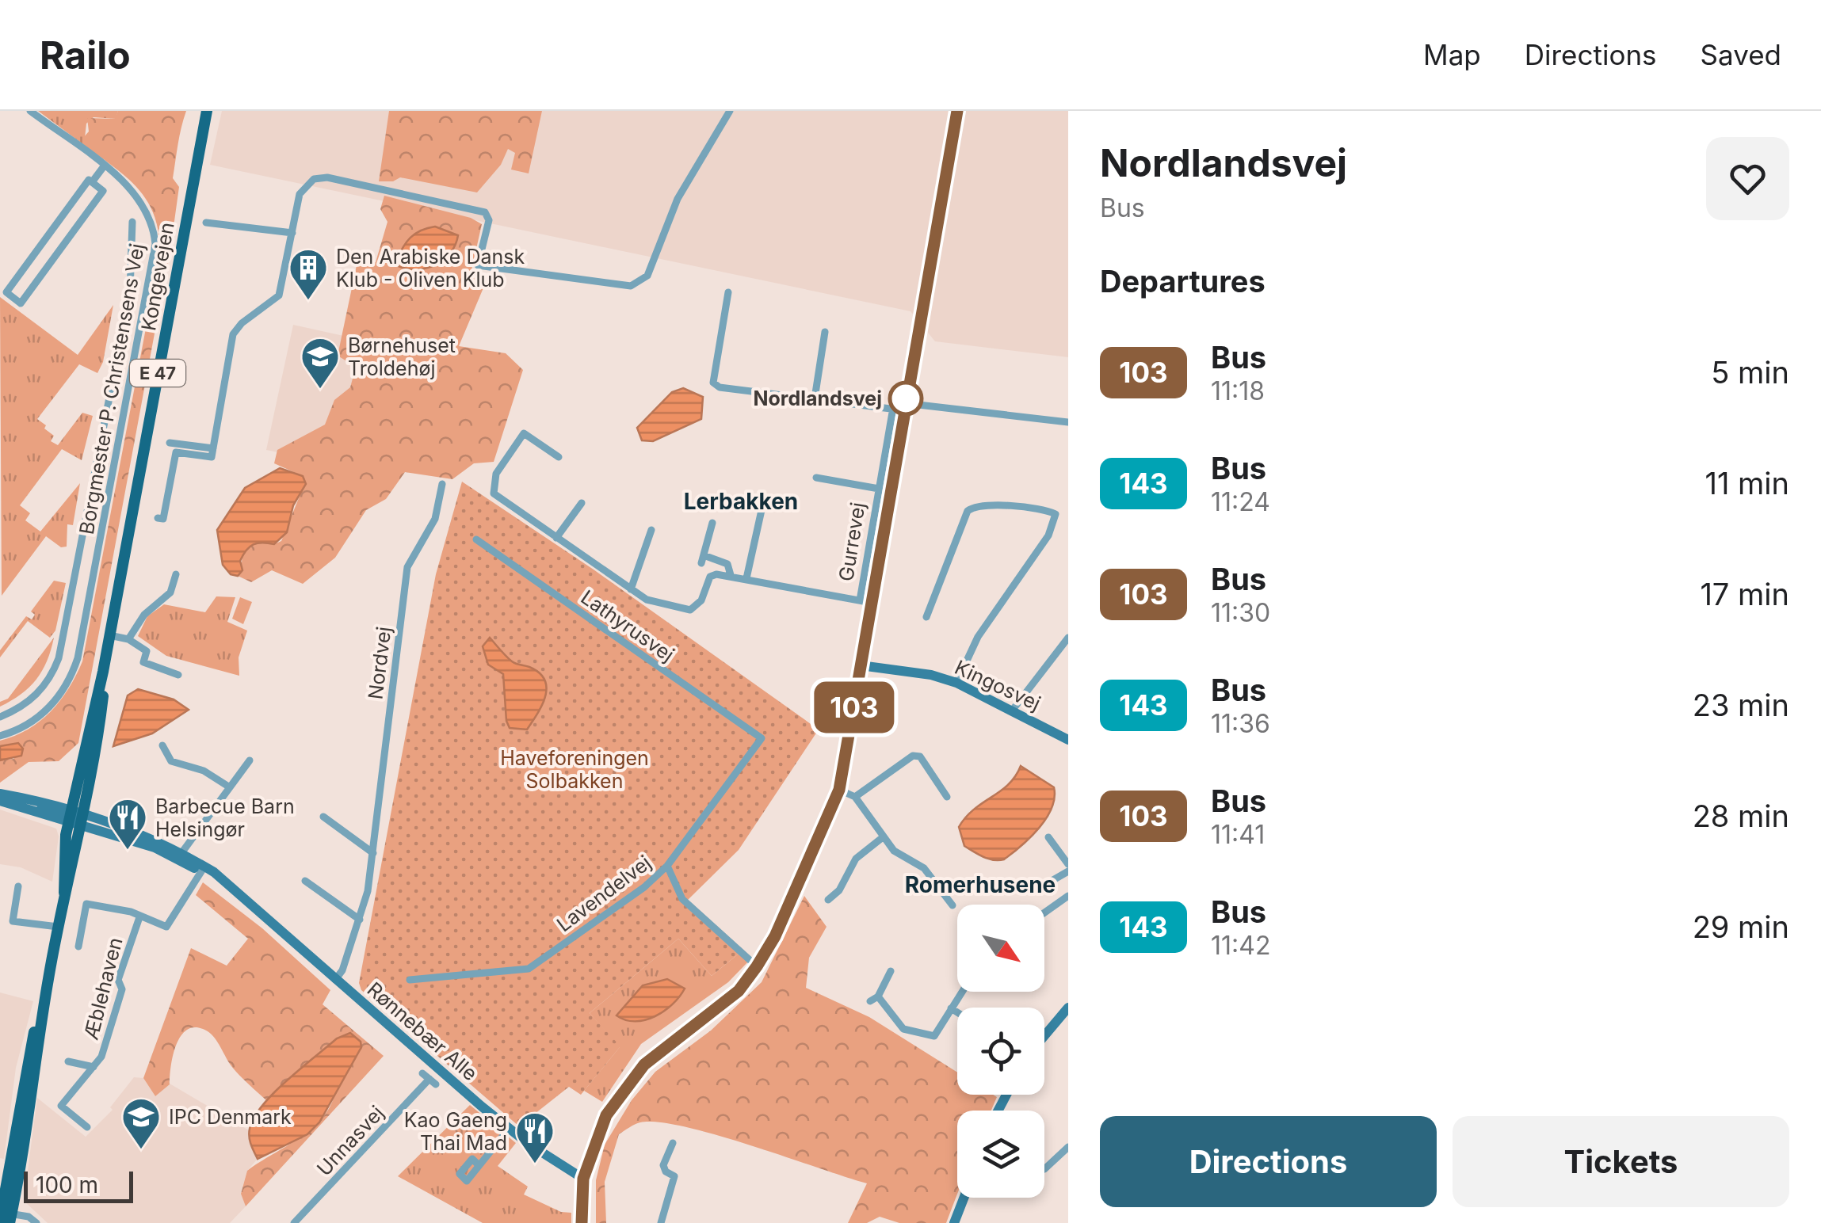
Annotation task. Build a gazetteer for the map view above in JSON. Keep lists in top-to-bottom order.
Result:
{
  "streets": {
    "main road": ["Kongevejen", "E 47"],
    "street": [
      "Borgmester P. Christensens Vej",
      "Gurrevej",
      "Lathyrusvej",
      "Nordvej",
      "Kingosvej",
      "Lavendelvej",
      "Æblehaven",
      "Rønnebær Alle",
      "Unnasvej"
    ]
  },
  "crossings": [
    ["Kongevejen", "Rønnebær Alle"],
    ["Gurrevej", "Kingosvej"],
    ["Gurrevej", "Rønnebær Alle"],
    ["Lathyrusvej", "Lavendelvej"],
    ["Nordvej", "Rønnebær Alle"],
    ["Æblehaven", "Rønnebær Alle"]
  ],
  "districts": ["Lerbakken", "Romerhusene"],
  "parks": ["Haveforeningen Solbakken"],
  "places": {
    "building": ["Den Arabiske Dansk Klub - Oliven Klub"],
    "school or university": ["Børnehuset Troldehøj", "IPC Denmark"],
    "other": ["Nordlandsvej"],
    "restaurant": ["Barbecue Barn Helsingør", "Kao Gaeng Thai Mad"]
  },
  "lines": ["bus line 103"],
  "scale_bar": "100 m",
  "north": "bottom right",
  "page": {
    "header": "Railo",
    "nav": ["Map", "Directions", "Saved"],
    "on_map": "103",
    "heading": [
      ["Nordlandsvej", "Bus"],
      "Departures"
    ],
    "list": [
      {
        "mark": "103",
        "name": "Bus",
        "note": "11:18",
        "value": "5 min"
      },
      {
        "mark": "143",
        "name": "Bus",
        "note": "11:24",
        "value": "11 min"
      },
      {
        "mark": "103",
        "name": "Bus",
        "note": "11:30",
        "value": "17 min"
      },
      {
        "mark": "143",
        "name": "Bus",
        "note": "11:36",
        "value": "23 min"
      },
      {
        "mark": "103",
        "name": "Bus",
        "note": "11:41",
        "value": "28 min"
      },
      {
        "mark": "143",
        "name": "Bus",
        "note": "11:42",
        "value": "29 min"
      }
    ],
    "buttons": ["Directions", "Tickets"],
    "scale": "100 m"
  }
}
